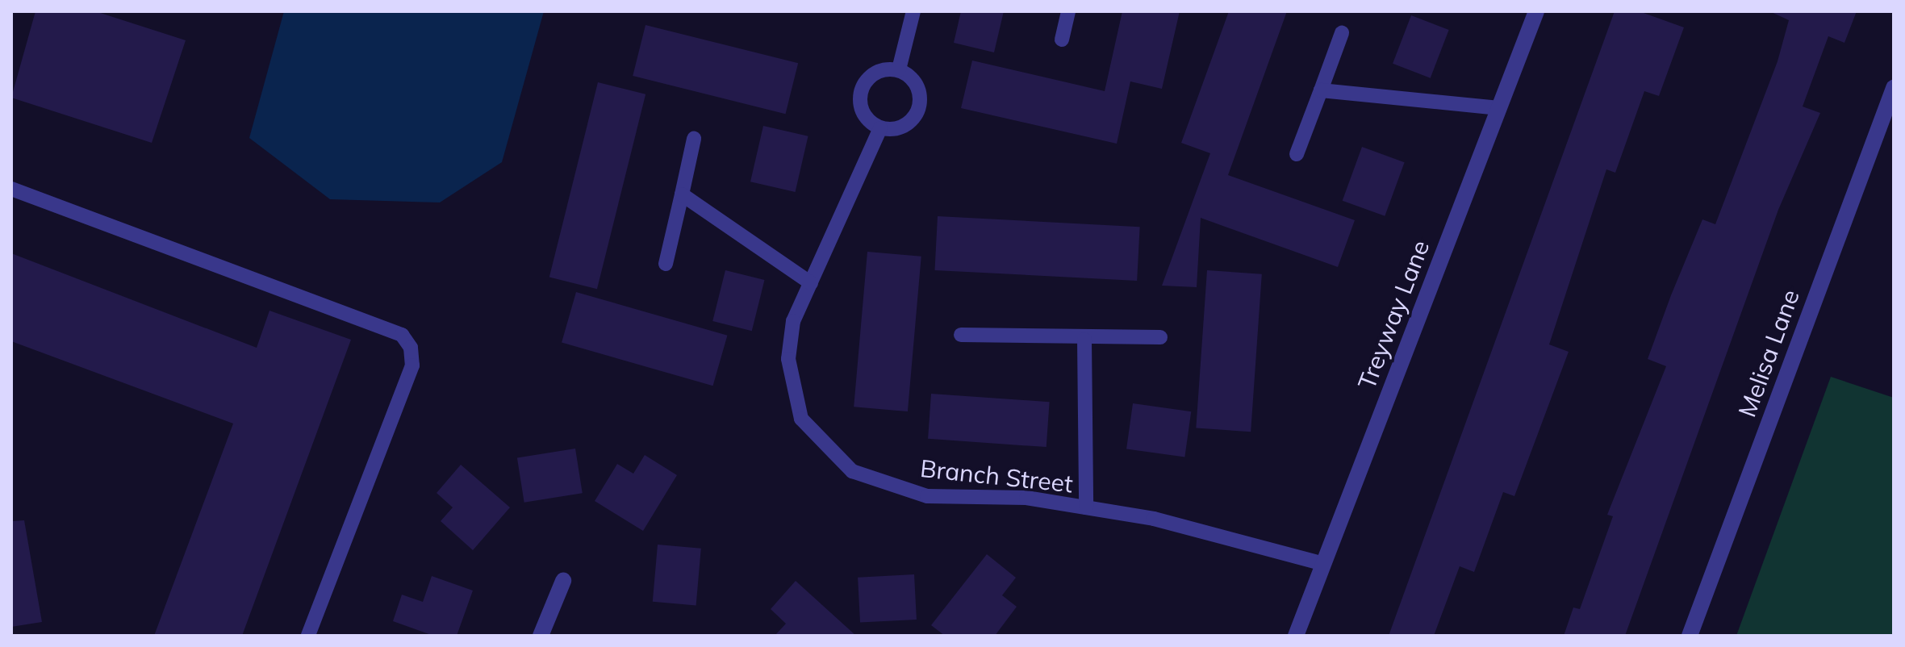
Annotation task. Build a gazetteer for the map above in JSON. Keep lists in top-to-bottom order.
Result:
{
  "streets": {
    "street": ["Treyway Lane", "Melisa Lane"],
    "lane": ["Branch Street"]
  },
  "crossings": [
    ["Treyway Lane", "Branch Street"]
  ]
}
